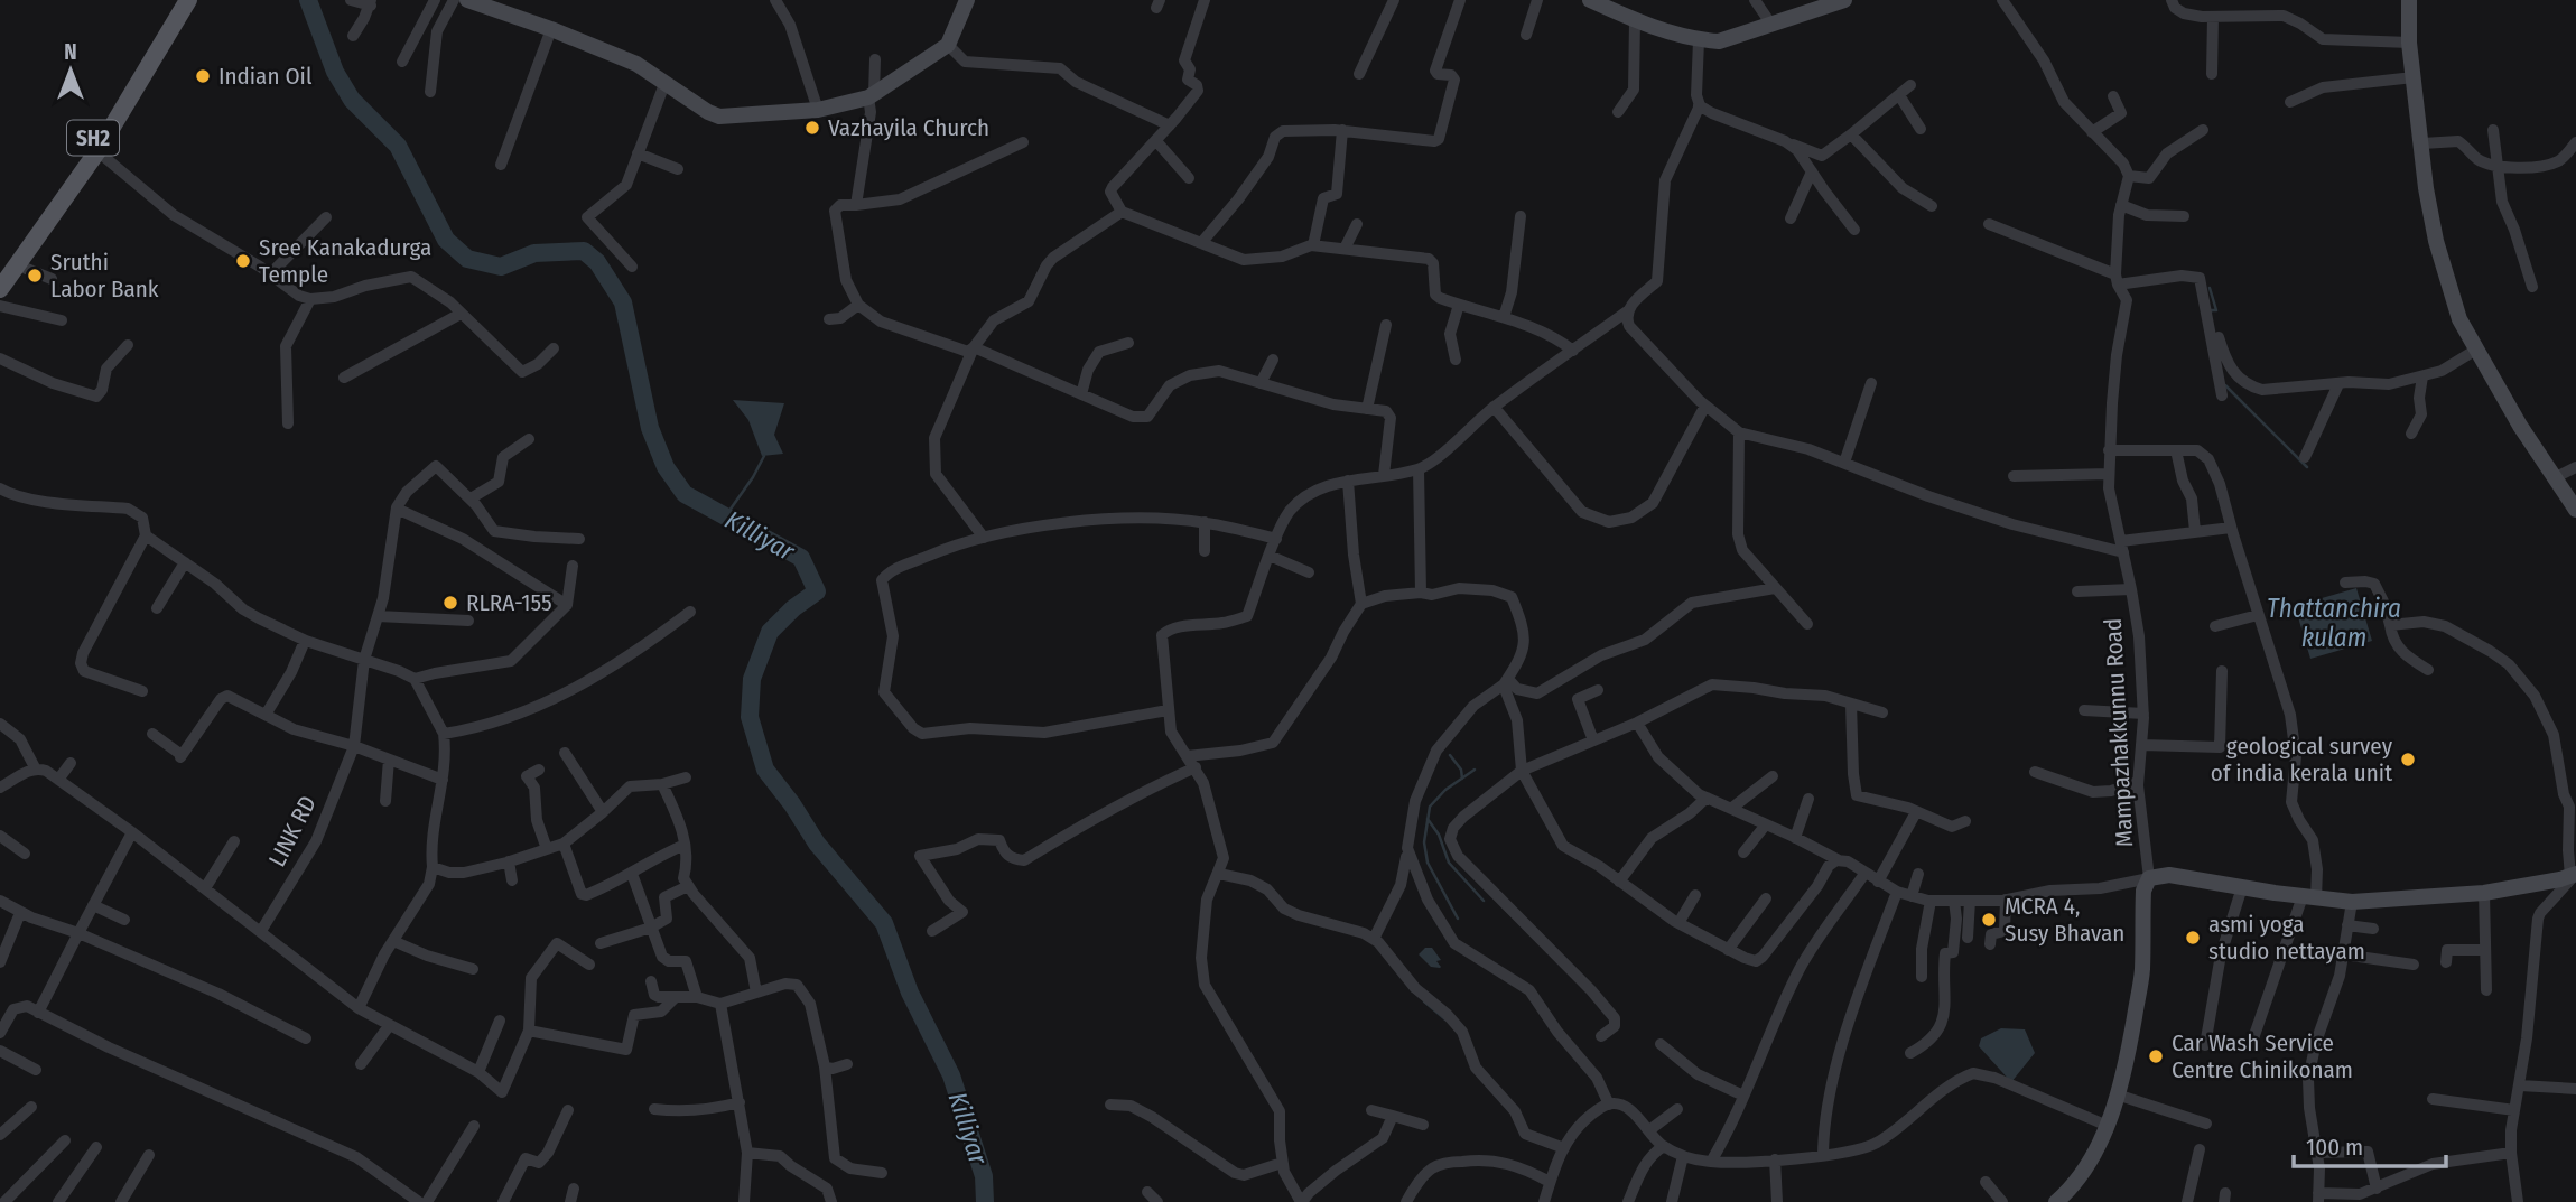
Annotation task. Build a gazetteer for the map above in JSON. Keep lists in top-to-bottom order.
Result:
{
  "streets": {
    "main road": ["SH2"],
    "street": ["Mampazhakkunnu Road", "LINK RD"]
  },
  "water": ["Killiyar", "Thattanchira kulam"],
  "places": [
    "Indian Oil",
    "Vazhayila Church",
    "Sree Kanakadurga Temple",
    "Sruthi Labor Bank",
    "RLRA-155",
    "geological survey of india kerala unit",
    "MCRA 4, Susy Bhavan",
    "asmi yoga studio nettayam",
    "Car Wash Service Centre Chinikonam"
  ],
  "scale_bar": "100 m",
  "north": "top"
}
